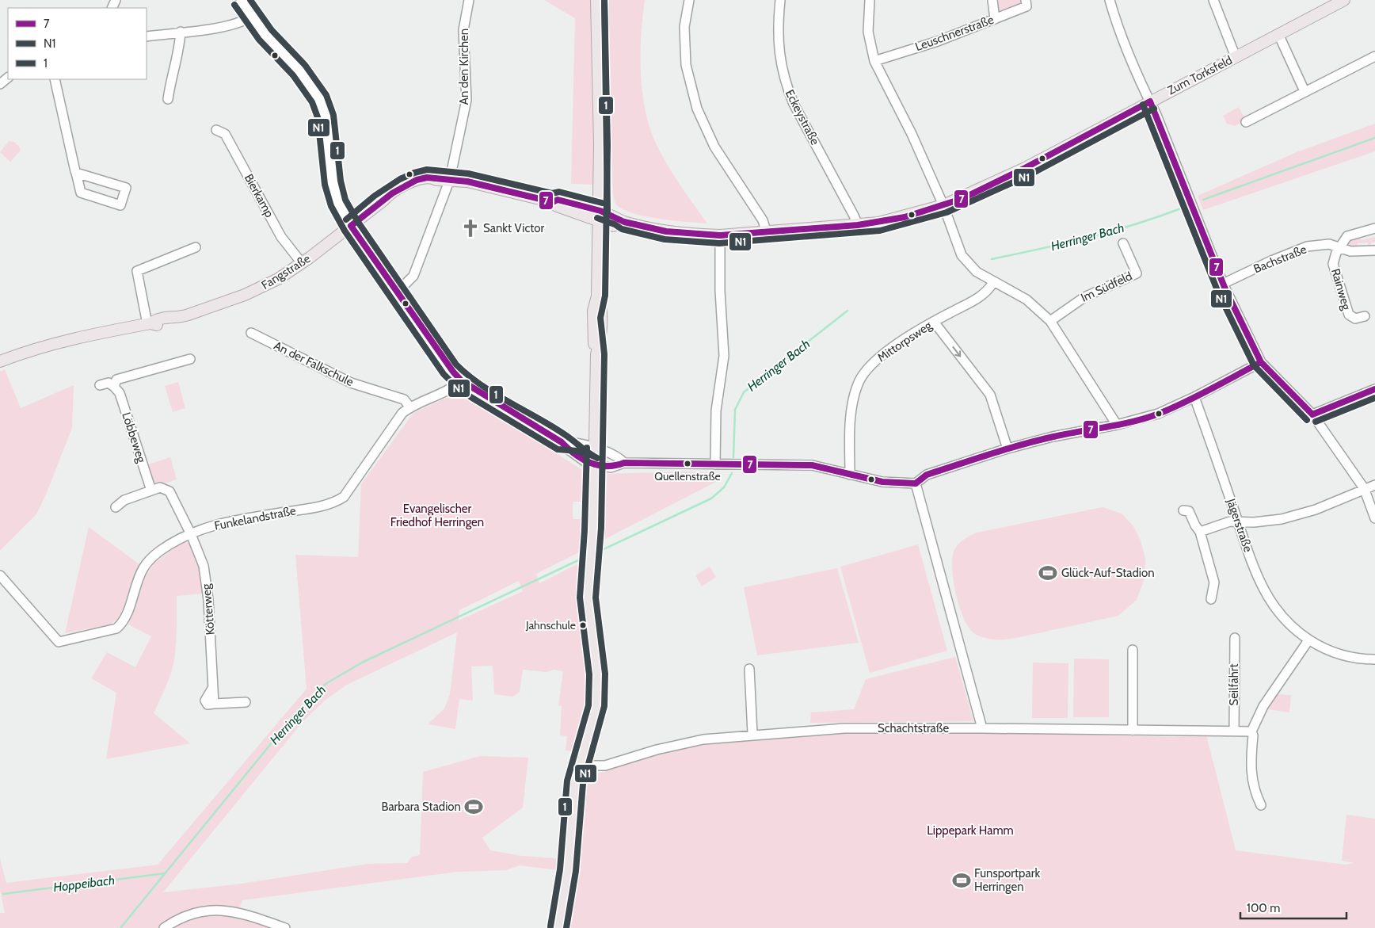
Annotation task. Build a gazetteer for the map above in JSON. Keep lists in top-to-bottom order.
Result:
{
  "streets": {
    "main road": ["Zum Torksfeld", "Fangstraße"],
    "street": [
      "Leuschnerstraße",
      "An den Kirchen",
      "Eckeystraße",
      "Bierkamp",
      "Bachstraße",
      "Im Südfeld",
      "Rainweg",
      "Mittorpsweg",
      "An der Falkschule",
      "Löbbeweg",
      "Funkelandstraße",
      "Jägerstraße",
      "Kötterweg",
      "Seilfahrt",
      "Schachtstraße"
    ]
  },
  "crossings": [
    ["An den Kirchen", "Fangstraße"],
    ["Zum Torksfeld", "Eckeystraße"],
    ["Zum Torksfeld", "Fangstraße"],
    ["Bierkamp", "Fangstraße"],
    ["Bachstraße", "Rainweg"],
    ["An der Falkschule", "Funkelandstraße"],
    ["Funkelandstraße", "Kötterweg"],
    ["Seilfahrt", "Schachtstraße"]
  ],
  "water": ["Herringer Bach", "Hoppeibach"],
  "parks": ["Evangelischer Friedhof Herringen", "Lippepark Hamm"],
  "places": {
    "church": ["Sankt Victor"],
    "other": ["Quellenstraße", "Jahnschule"],
    "sports": ["Glück-Auf-Stadion", "Barbara Stadion", "Funsportpark Herringen"]
  },
  "lines": ["transit line N1", "transit line 1", "transit line 7"],
  "legend": ["7", "N1", "1"],
  "scale_bar": "100 m"
}
